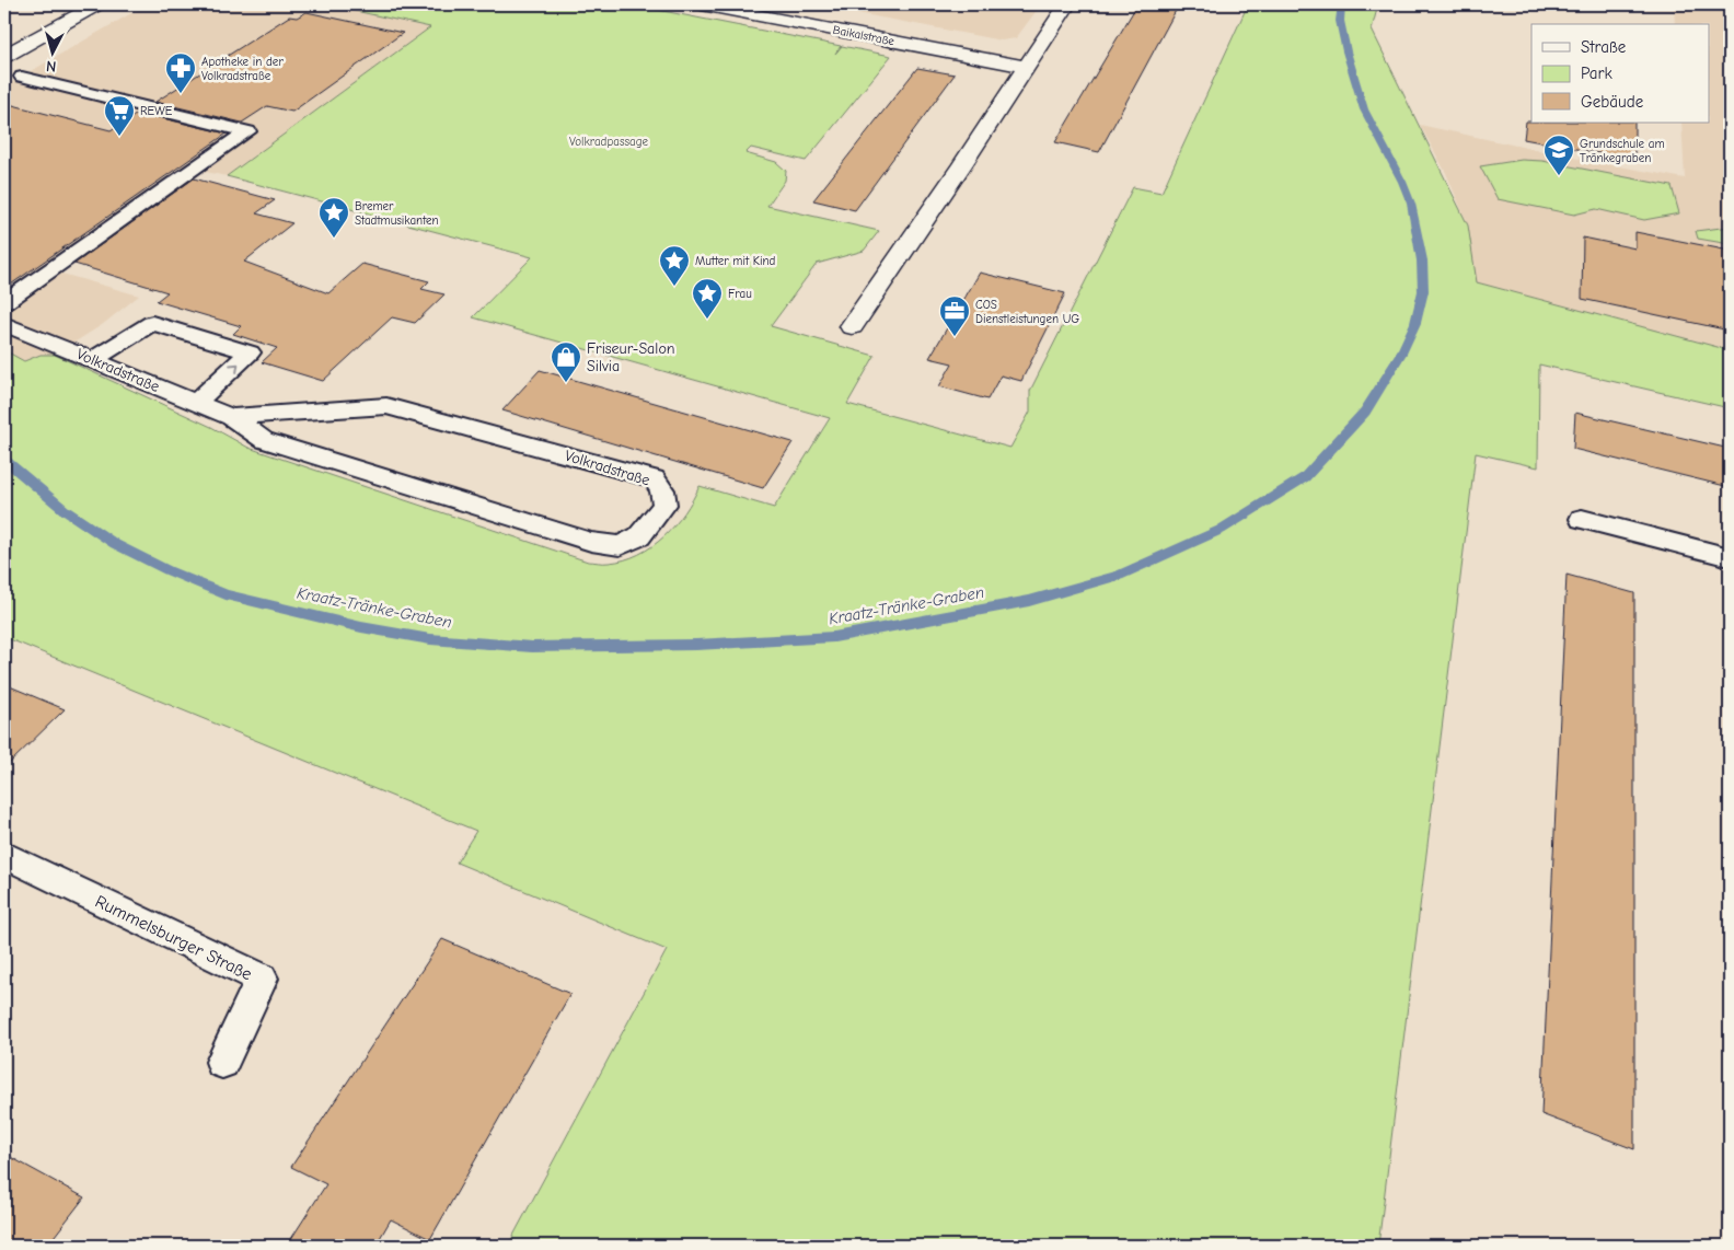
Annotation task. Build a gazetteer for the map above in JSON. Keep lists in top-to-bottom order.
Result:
{
  "streets": {
    "street": ["Baikalstraße"],
    "lane": ["Volkradstraße", "Rummelsburger Straße"]
  },
  "water": ["Kraatz-Tränke-Graben"],
  "parks": ["Volkradpassage"],
  "places": {
    "pharmacy": ["Apotheke in der Volkradstraße"],
    "supermarket": ["REWE"],
    "school or university": ["Grundschule am Tränkegraben"],
    "place": ["Bremer Stadtmusikanten", "Mutter mit Kind", "Frau"],
    "office": ["COS Dienstleistungen UG"],
    "shop": ["Friseur-Salon Silvia"]
  },
  "legend": ["Straße", "Park", "Gebäude"],
  "north": "bottom"
}
